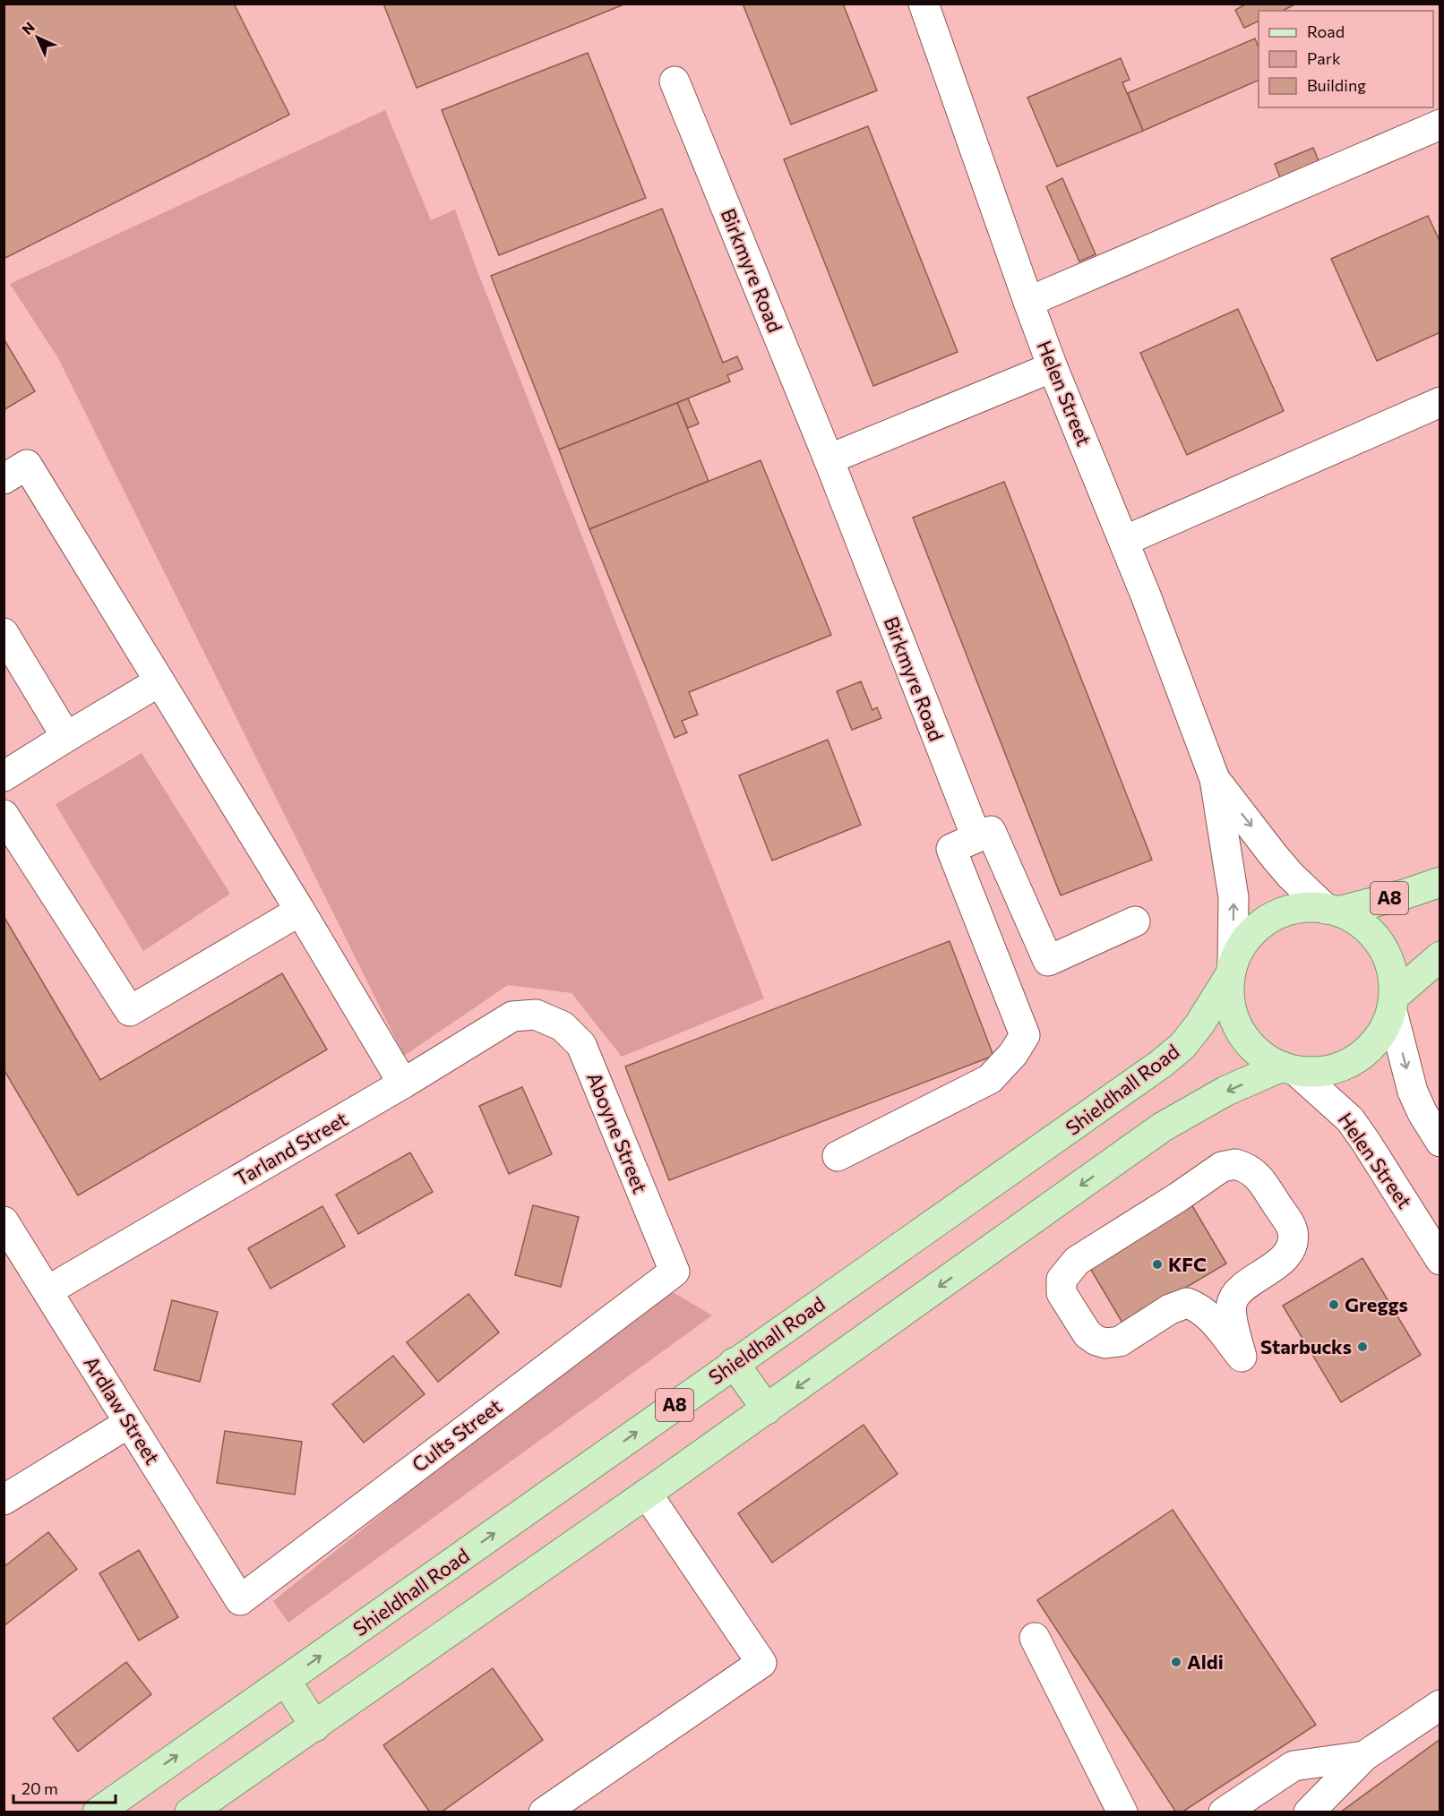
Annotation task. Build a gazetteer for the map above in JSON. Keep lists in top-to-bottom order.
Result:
{
  "streets": {
    "main road": ["A8", "Shieldhall Road"],
    "street": [
      "Birkmyre Road",
      "Helen Street",
      "Aboyne Street",
      "Tarland Street",
      "Ardlaw Street",
      "Cults Street"
    ]
  },
  "crossings": [
    ["Helen Street", "A8"],
    ["Helen Street", "Shieldhall Road"],
    ["A8", "Shieldhall Road"],
    ["Aboyne Street", "Tarland Street"],
    ["Aboyne Street", "Cults Street"],
    ["Tarland Street", "Ardlaw Street"],
    ["Ardlaw Street", "Cults Street"]
  ],
  "places": [
    "KFC",
    "Greggs",
    "Starbucks",
    "Aldi"
  ],
  "legend": ["Road", "Park", "Building"],
  "scale_bar": "20 m",
  "north": "top left"
}
